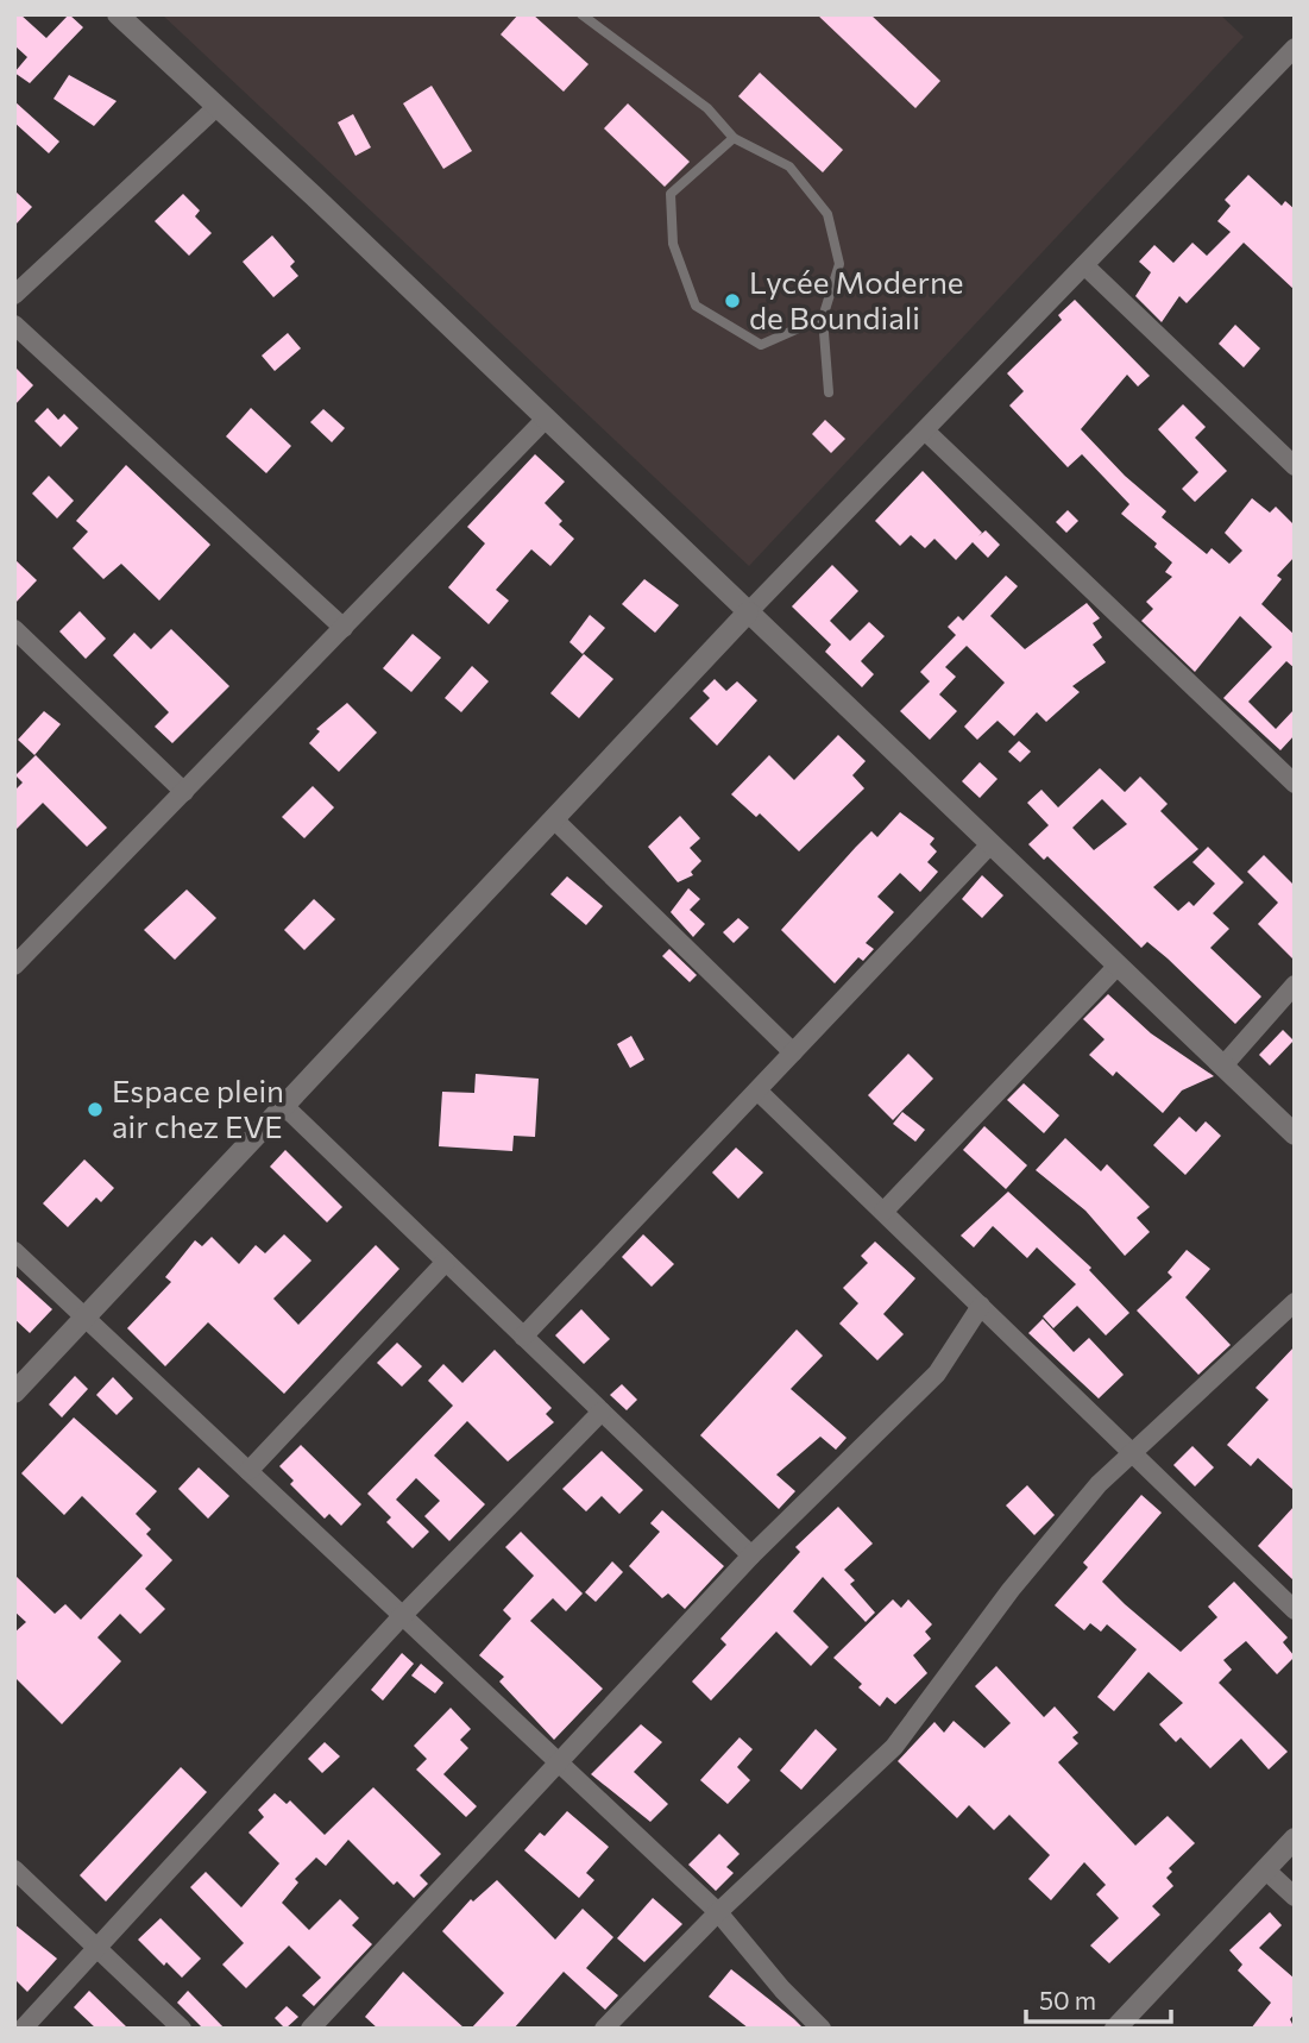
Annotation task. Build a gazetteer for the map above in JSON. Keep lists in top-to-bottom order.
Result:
{
  "places": ["Lycée Moderne de Boundiali", "Espace plein air chez EVE"],
  "scale_bar": "50 m"
}
